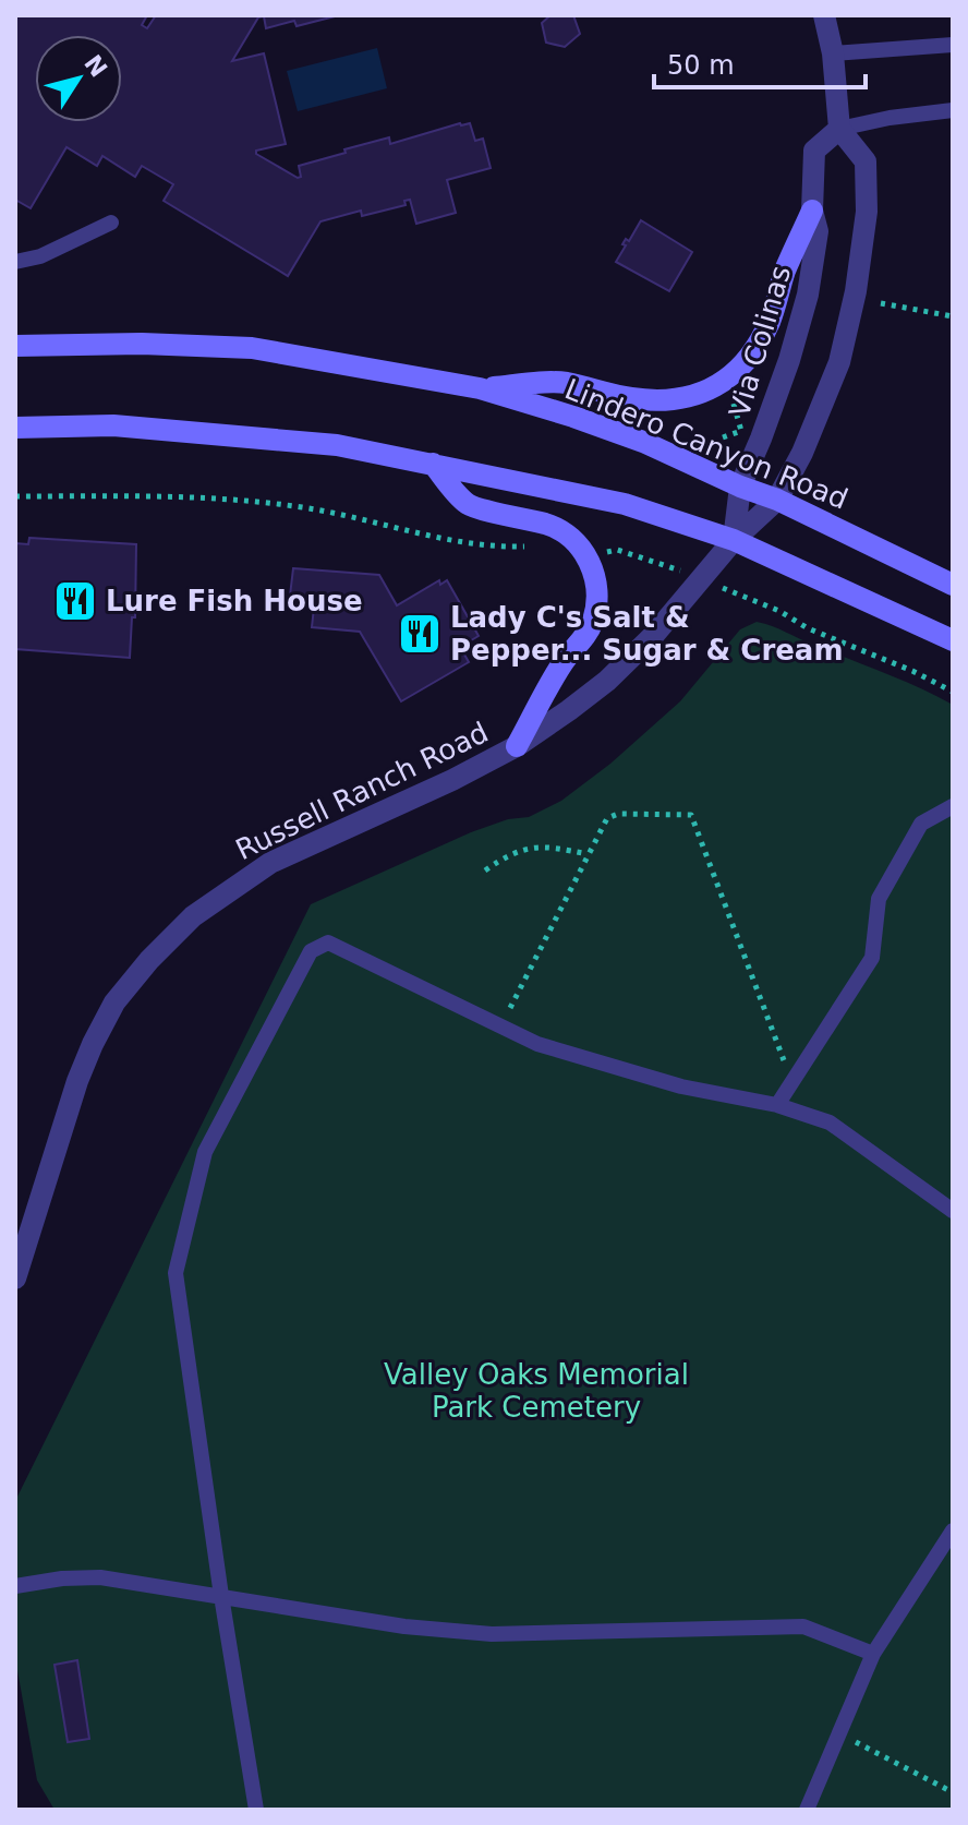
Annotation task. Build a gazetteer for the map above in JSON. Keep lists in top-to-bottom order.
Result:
{
  "streets": {
    "main road": ["Lindero Canyon Road"],
    "street": ["Via Colinas", "Russell Ranch Road"]
  },
  "crossings": [
    ["Via Colinas", "Lindero Canyon Road"],
    ["Via Colinas", "Russell Ranch Road"]
  ],
  "parks": ["Valley Oaks Memorial Park Cemetery"],
  "places": {
    "restaurant": ["Lure Fish House", "Lady C's Salt & Pepper... Sugar & Cream"]
  },
  "scale_bar": "50 m",
  "north": "top right"
}
